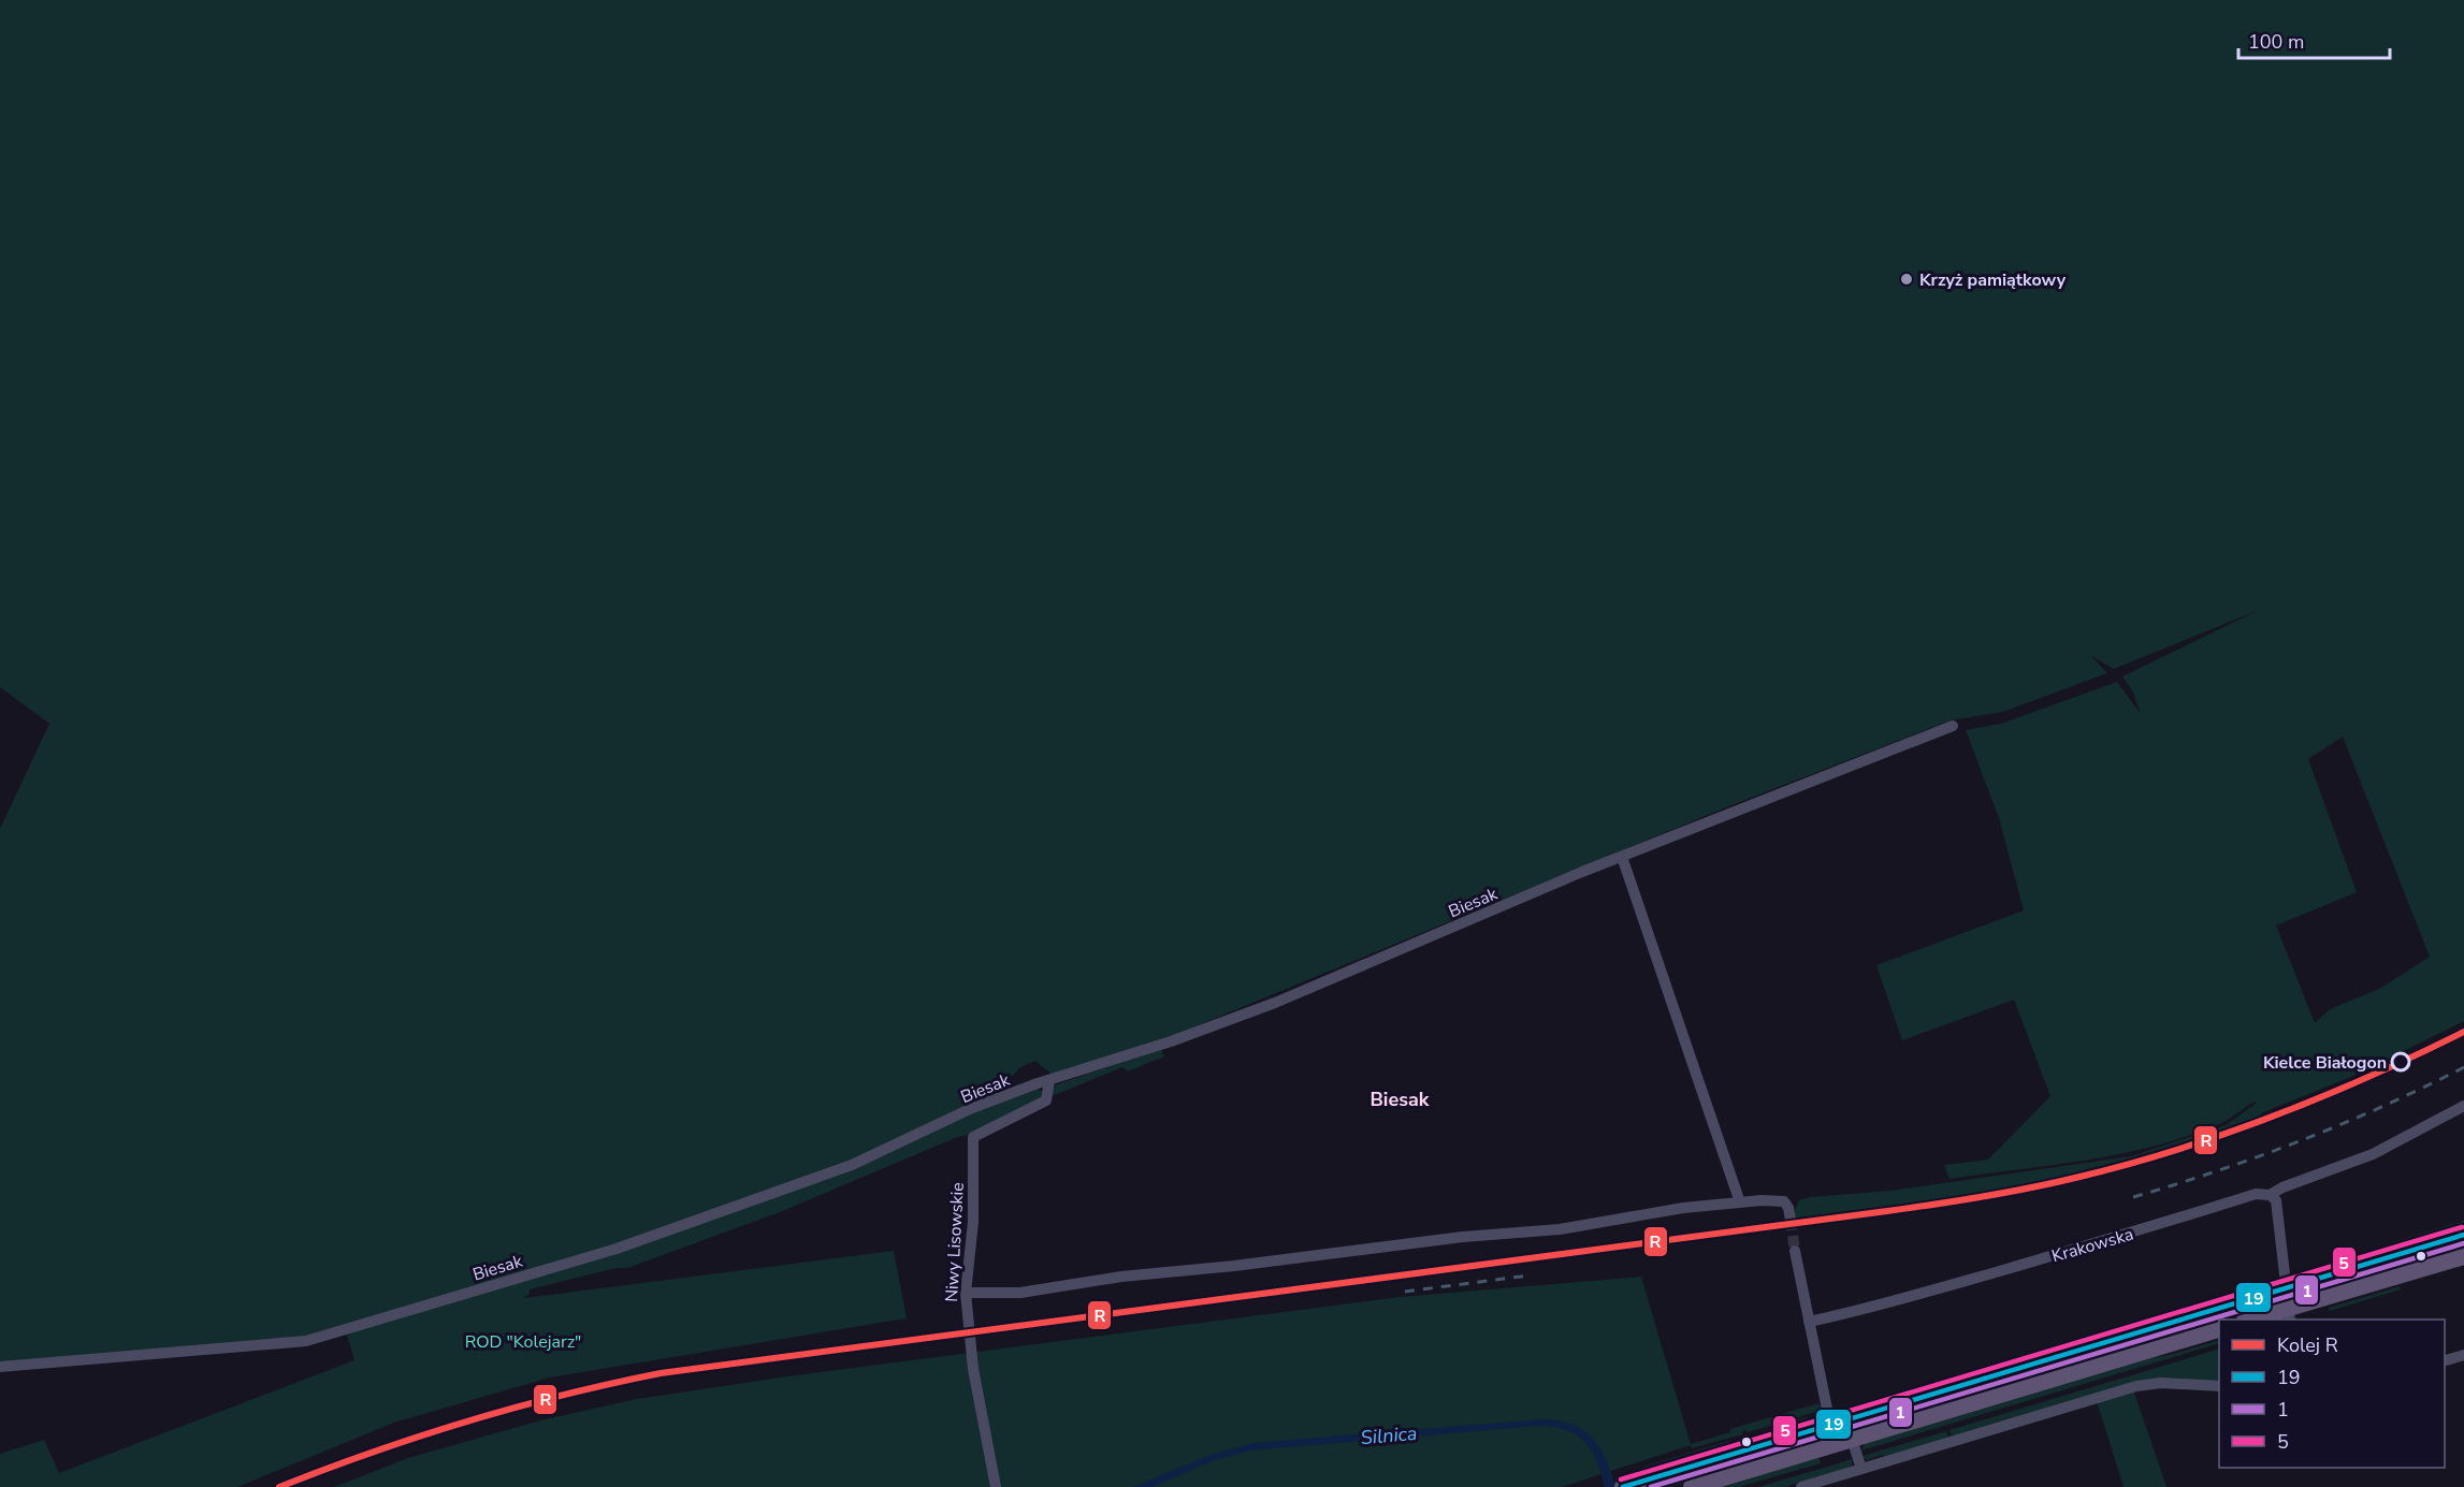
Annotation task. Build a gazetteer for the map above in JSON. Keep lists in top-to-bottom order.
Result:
{
  "streets": {
    "street": ["Biesak", "Niwy Lisowskie", "Krakowska"]
  },
  "crossings": [
    ["Biesak", "Niwy Lisowskie"]
  ],
  "districts": ["Biesak"],
  "water": ["Silnica"],
  "parks": ["ROD \"Kolejarz\""],
  "places": ["Krzyż pamiątkowy", "Kielce Białogon"],
  "lines": [
    "rail line R",
    "transit line 5",
    "transit line 19",
    "transit line 1"
  ],
  "legend": [
    "Kolej R",
    "19",
    "1",
    "5"
  ],
  "scale_bar": "100 m"
}
